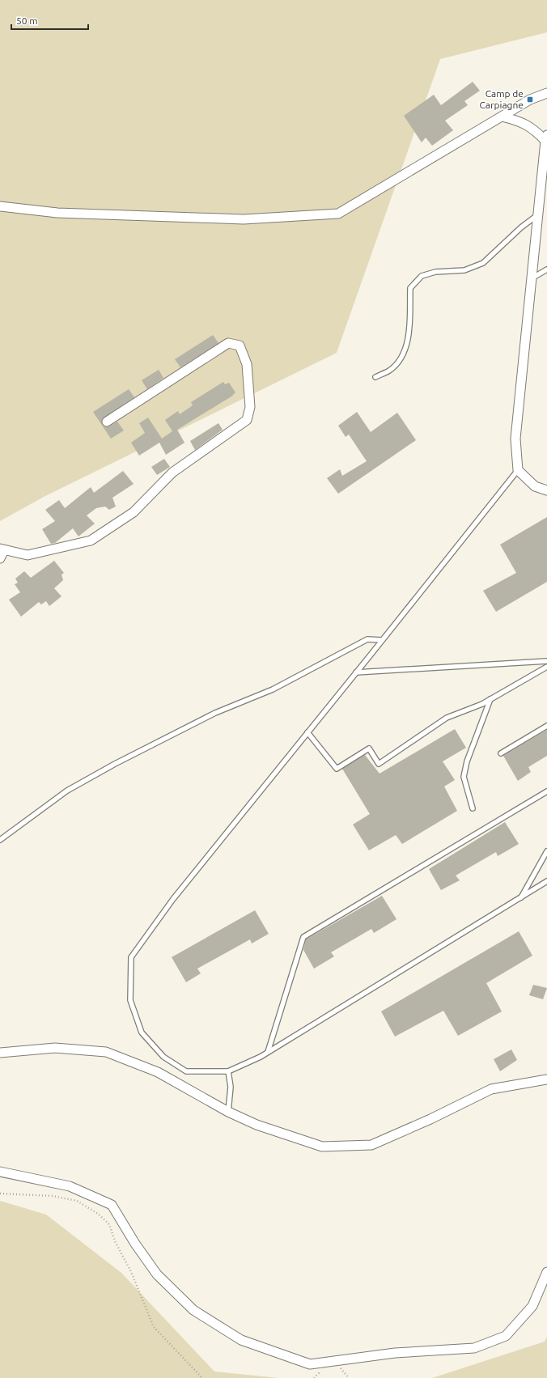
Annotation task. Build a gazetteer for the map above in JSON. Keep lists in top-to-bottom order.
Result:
{
  "places": {
    "transit": ["Camp de Carpiagne"]
  },
  "scale_bar": "50 m"
}
